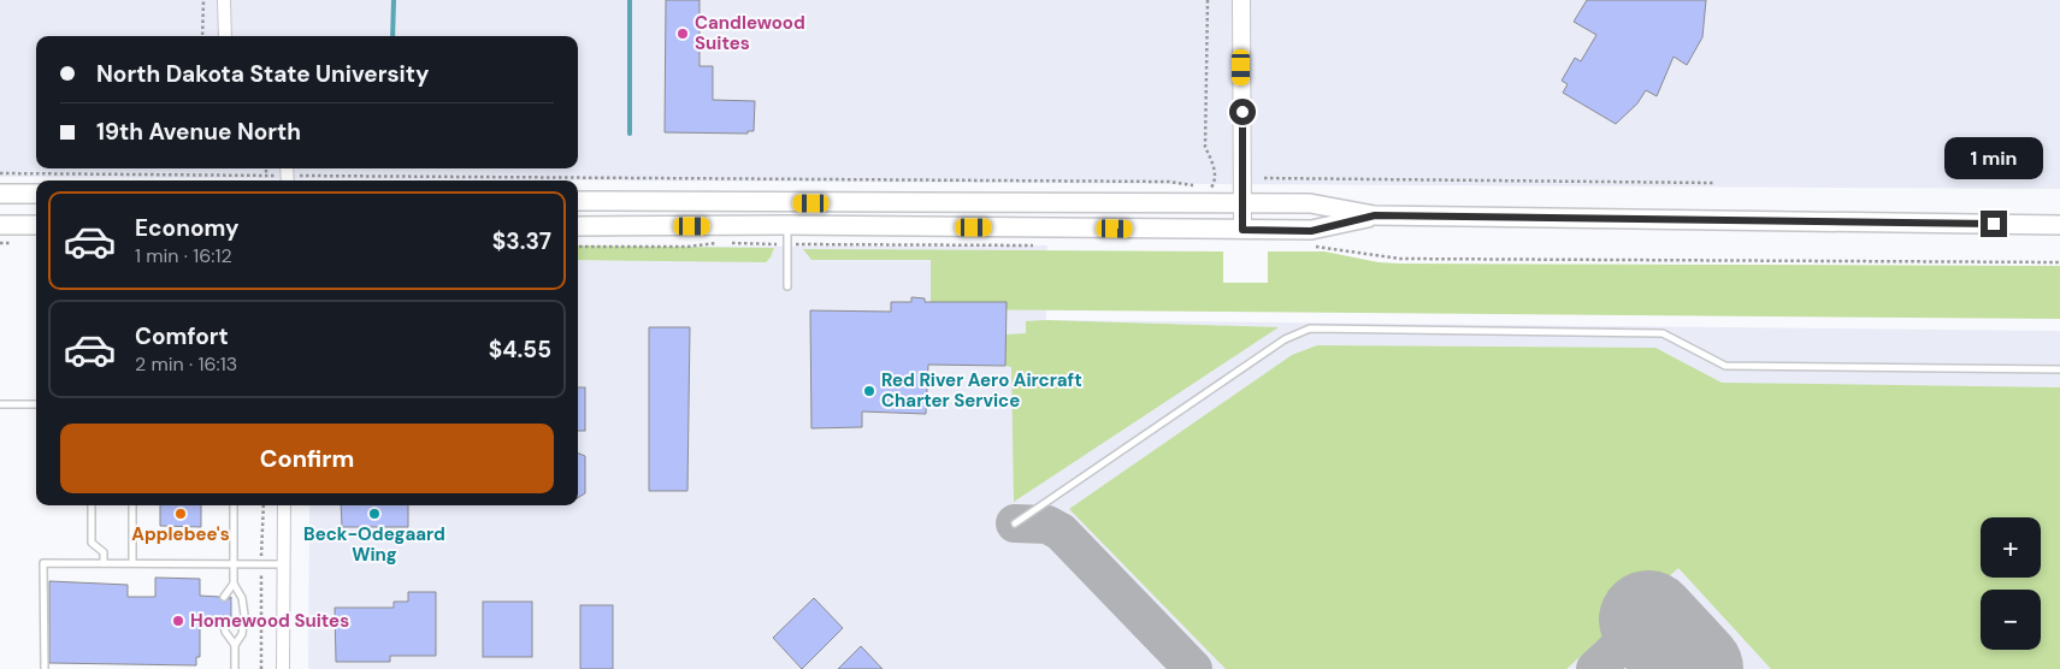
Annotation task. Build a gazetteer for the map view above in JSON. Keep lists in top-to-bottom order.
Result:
{
  "places": [
    "Candlewood Suites",
    "Red River Aero Aircraft Charter Service",
    "Applebee's",
    "Beck-Odegaard Wing",
    "Homewood Suites"
  ],
  "page": {
    "banner": ["North Dakota State University", "19th Avenue North"],
    "bubble": "1 min",
    "list": [
      {
        "name": "Economy",
        "note": "1 min · 16:12",
        "value": "$3.37"
      },
      {
        "name": "Comfort",
        "note": "2 min · 16:13",
        "value": "$4.55"
      }
    ],
    "buttons": "Confirm",
    "map_buttons": ["+", "−"]
  }
}
